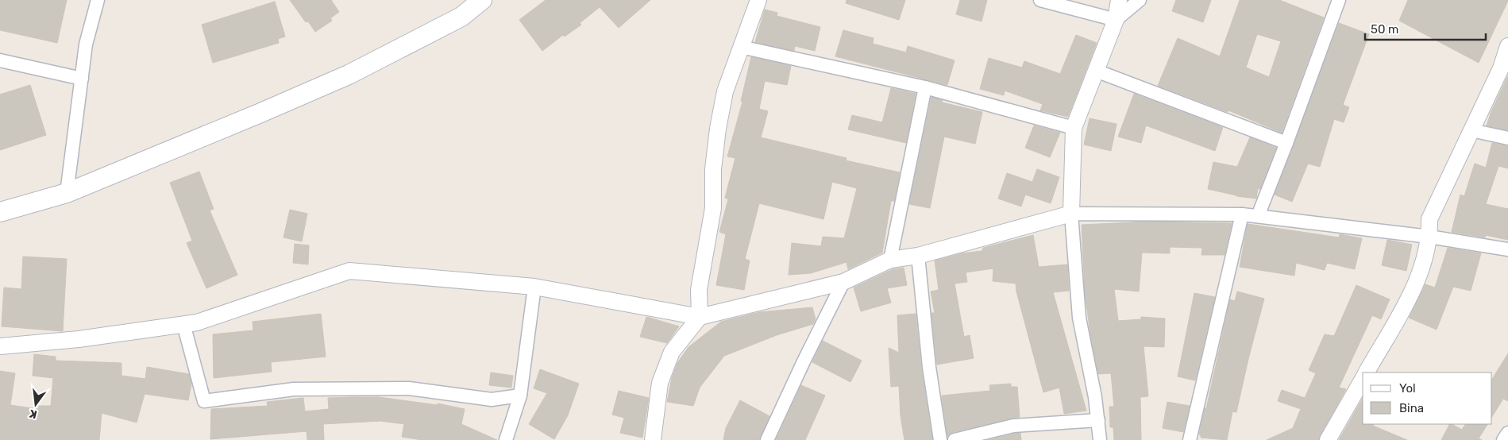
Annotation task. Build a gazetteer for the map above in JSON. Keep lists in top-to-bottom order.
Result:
{
  "legend": ["Yol", "Bina"],
  "scale_bar": "50 m",
  "north": "bottom"
}
